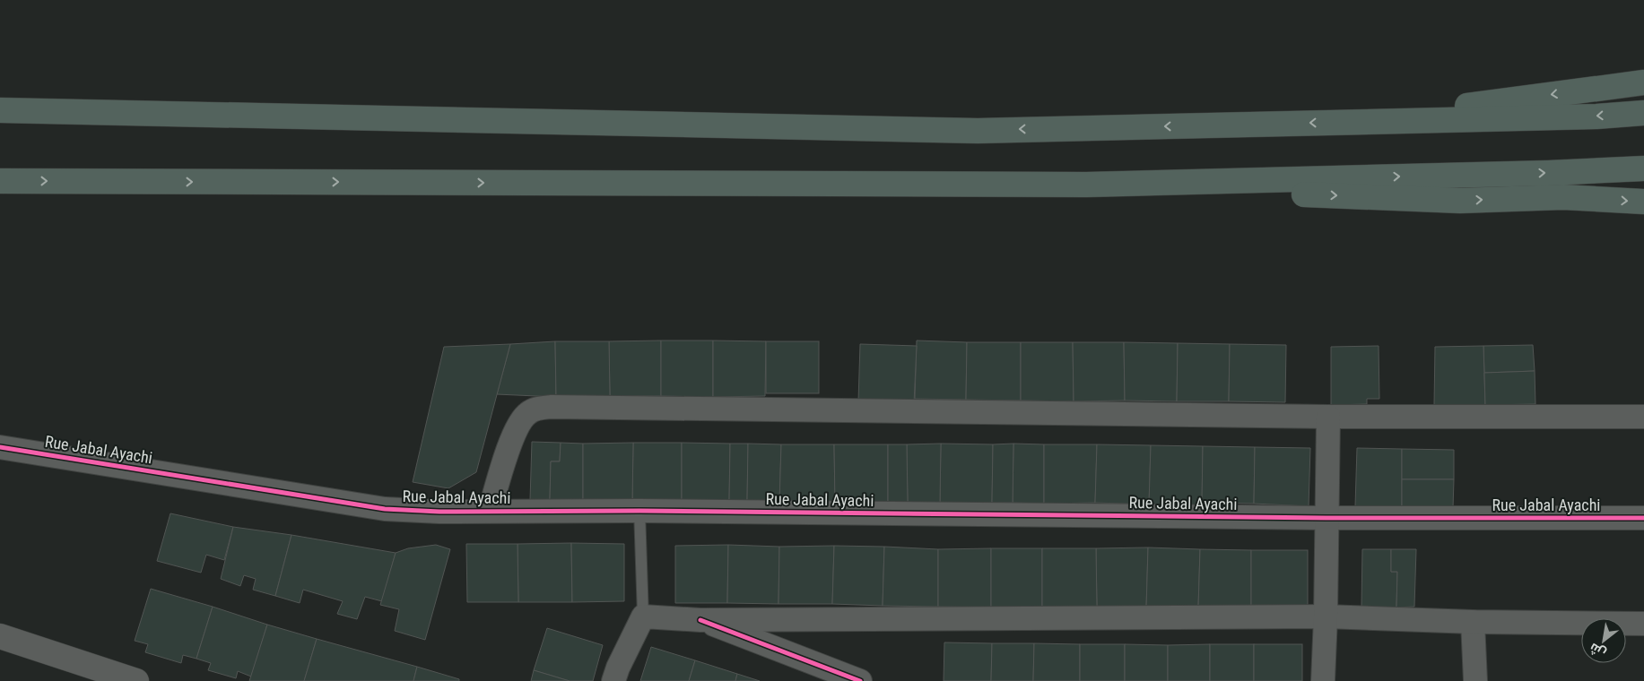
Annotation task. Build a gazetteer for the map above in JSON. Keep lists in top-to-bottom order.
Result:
{
  "streets": {
    "street": ["Rue Jabal Ayachi"]
  },
  "north": "bottom left"
}
